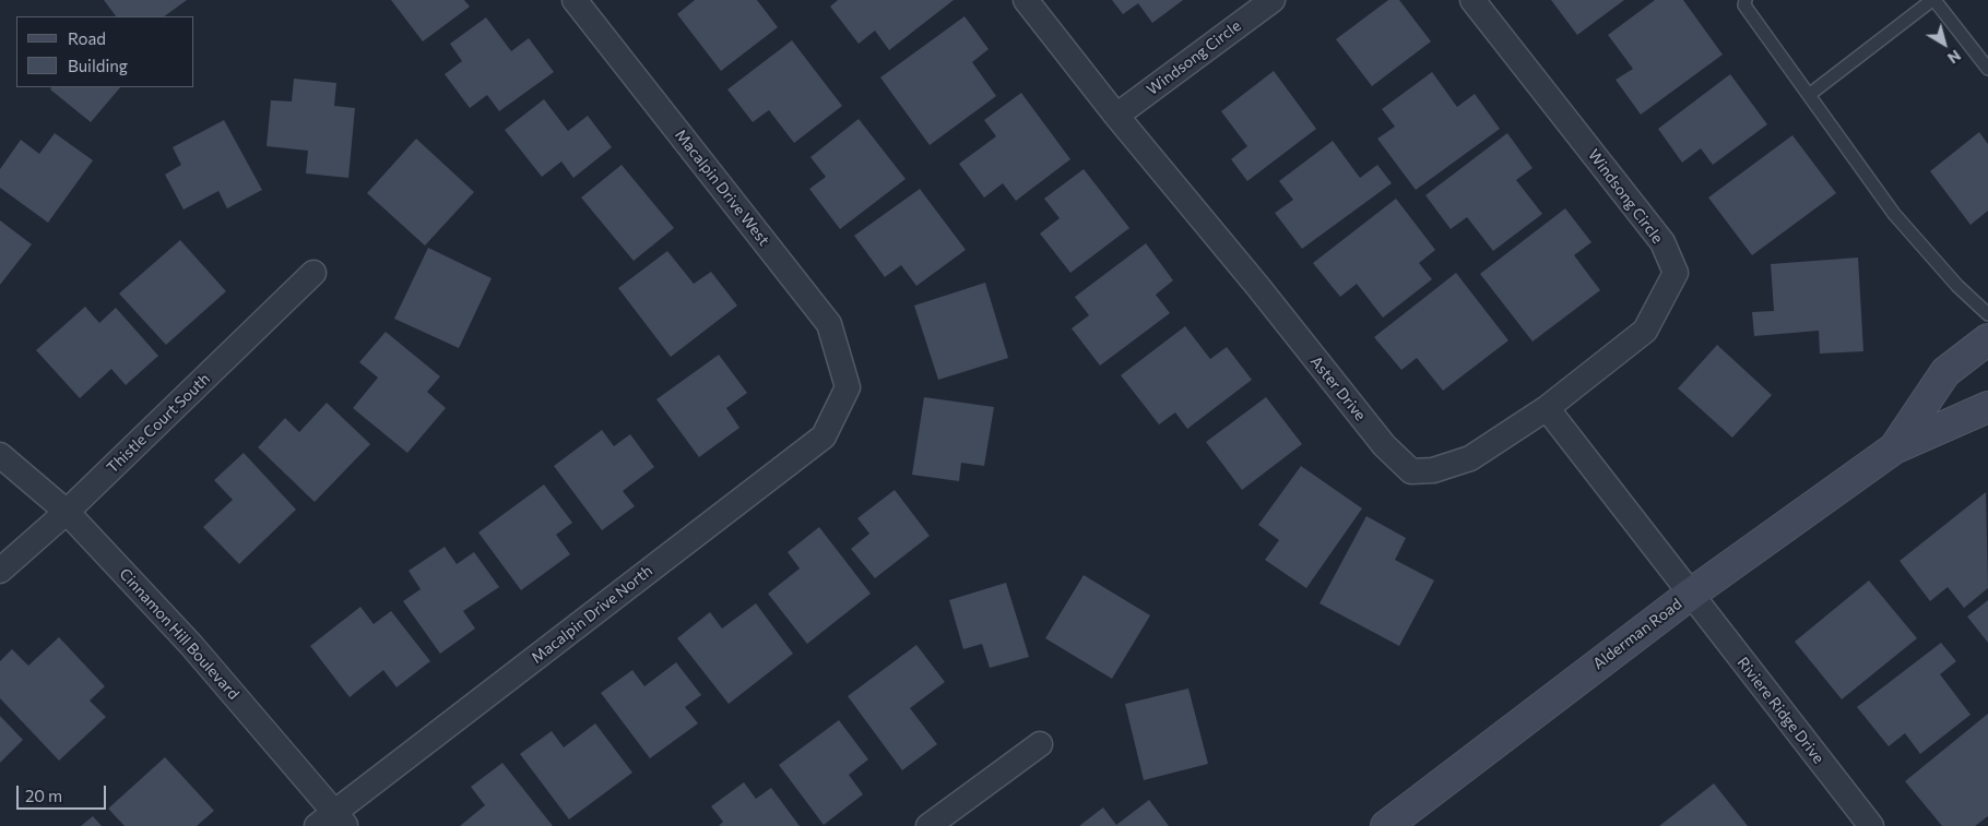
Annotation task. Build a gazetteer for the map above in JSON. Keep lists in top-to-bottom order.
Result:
{
  "streets": {
    "street": [
      "Windsong Circle",
      "Macalpin Drive West",
      "Aster Drive",
      "Thistle Court South",
      "Macalpin Drive North",
      "Cinnamon Hill Boulevard",
      "Alderman Road",
      "Riviere Ridge Drive"
    ]
  },
  "crossings": [
    ["Windsong Circle", "Aster Drive"],
    ["Macalpin Drive West", "Macalpin Drive North"],
    ["Thistle Court South", "Cinnamon Hill Boulevard"],
    ["Macalpin Drive North", "Cinnamon Hill Boulevard"],
    ["Alderman Road", "Riviere Ridge Drive"]
  ],
  "legend": ["Road", "Building"],
  "scale_bar": "20 m",
  "north": "bottom right"
}
